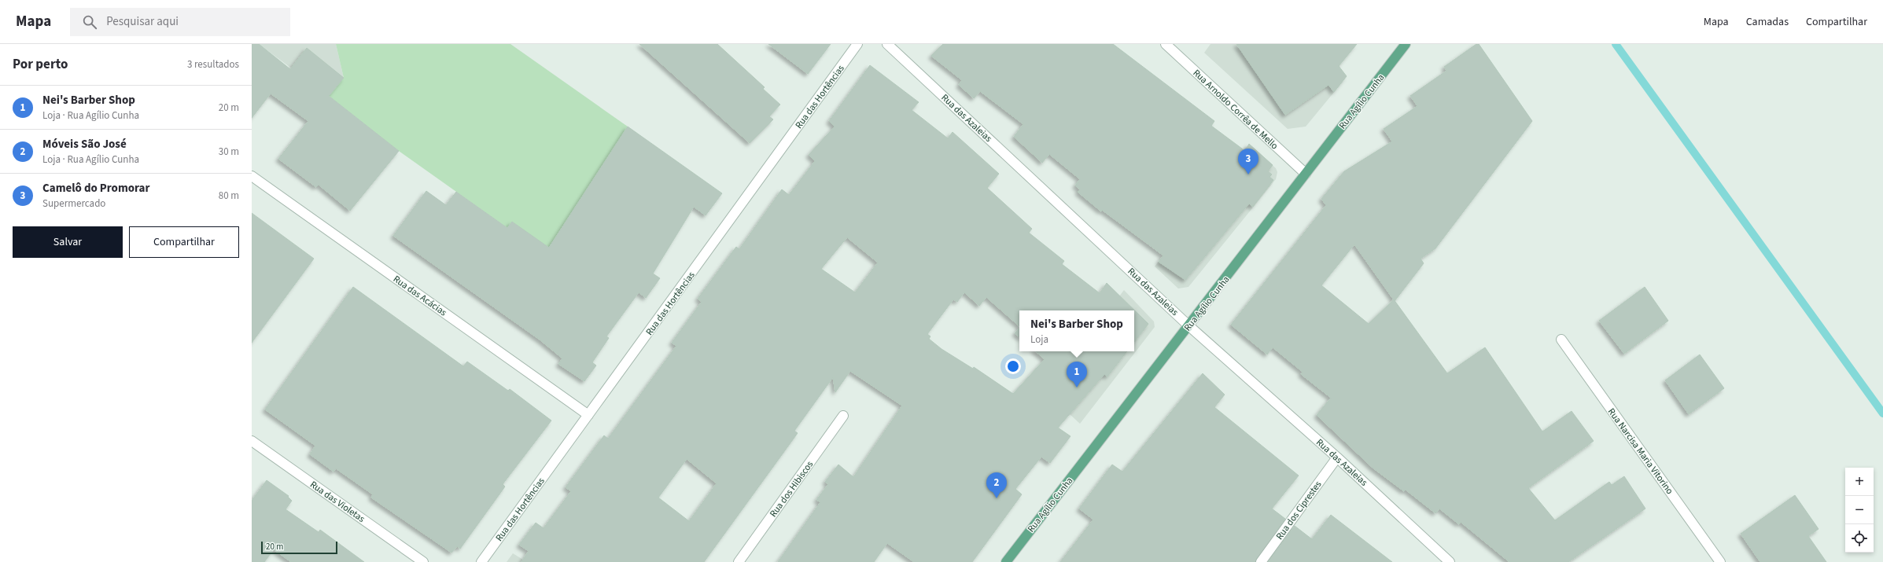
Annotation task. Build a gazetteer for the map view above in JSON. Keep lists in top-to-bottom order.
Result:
{
  "streets": {
    "main road": ["Rua Agílio Cunha"],
    "street": [
      "Rua das Hortências",
      "Rua Arnoldo Corrêa de Mello",
      "Rua das Azaleias",
      "Rua das Acácias",
      "Rua Narcisa Maria Vitorino",
      "Rua dos Hibiscos",
      "Rua das Violetas",
      "Rua dos Ciprestes"
    ]
  },
  "crossings": [
    ["Rua das Hortências", "Rua das Acácias"],
    ["Rua Agílio Cunha", "Rua Arnoldo Corrêa de Mello"],
    ["Rua Agílio Cunha", "Rua das Azaleias"],
    ["Rua das Azaleias", "Rua dos Ciprestes"]
  ],
  "scale_bar": "20 m",
  "page": {
    "header": "Mapa",
    "search": "Pesquisar aqui",
    "nav": ["Mapa", "Camadas", "Compartilhar"],
    "heading": ["Por perto", "3 resultados"],
    "list": [
      {
        "mark": "1",
        "name": "Nei's Barber Shop",
        "note": "Loja · Rua Agílio Cunha",
        "value": "20 m"
      },
      {
        "mark": "2",
        "name": "Móveis São José",
        "note": "Loja · Rua Agílio Cunha",
        "value": "30 m"
      },
      {
        "mark": "3",
        "name": "Camelô do Promorar",
        "note": "Supermercado",
        "value": "80 m"
      }
    ],
    "pins": ["3", "1", "2"],
    "buttons": ["Salvar", "Compartilhar"],
    "popup": ["Nei's Barber Shop", "Loja"],
    "map_buttons": ["+", "−"],
    "scale": "20 m"
  }
}
